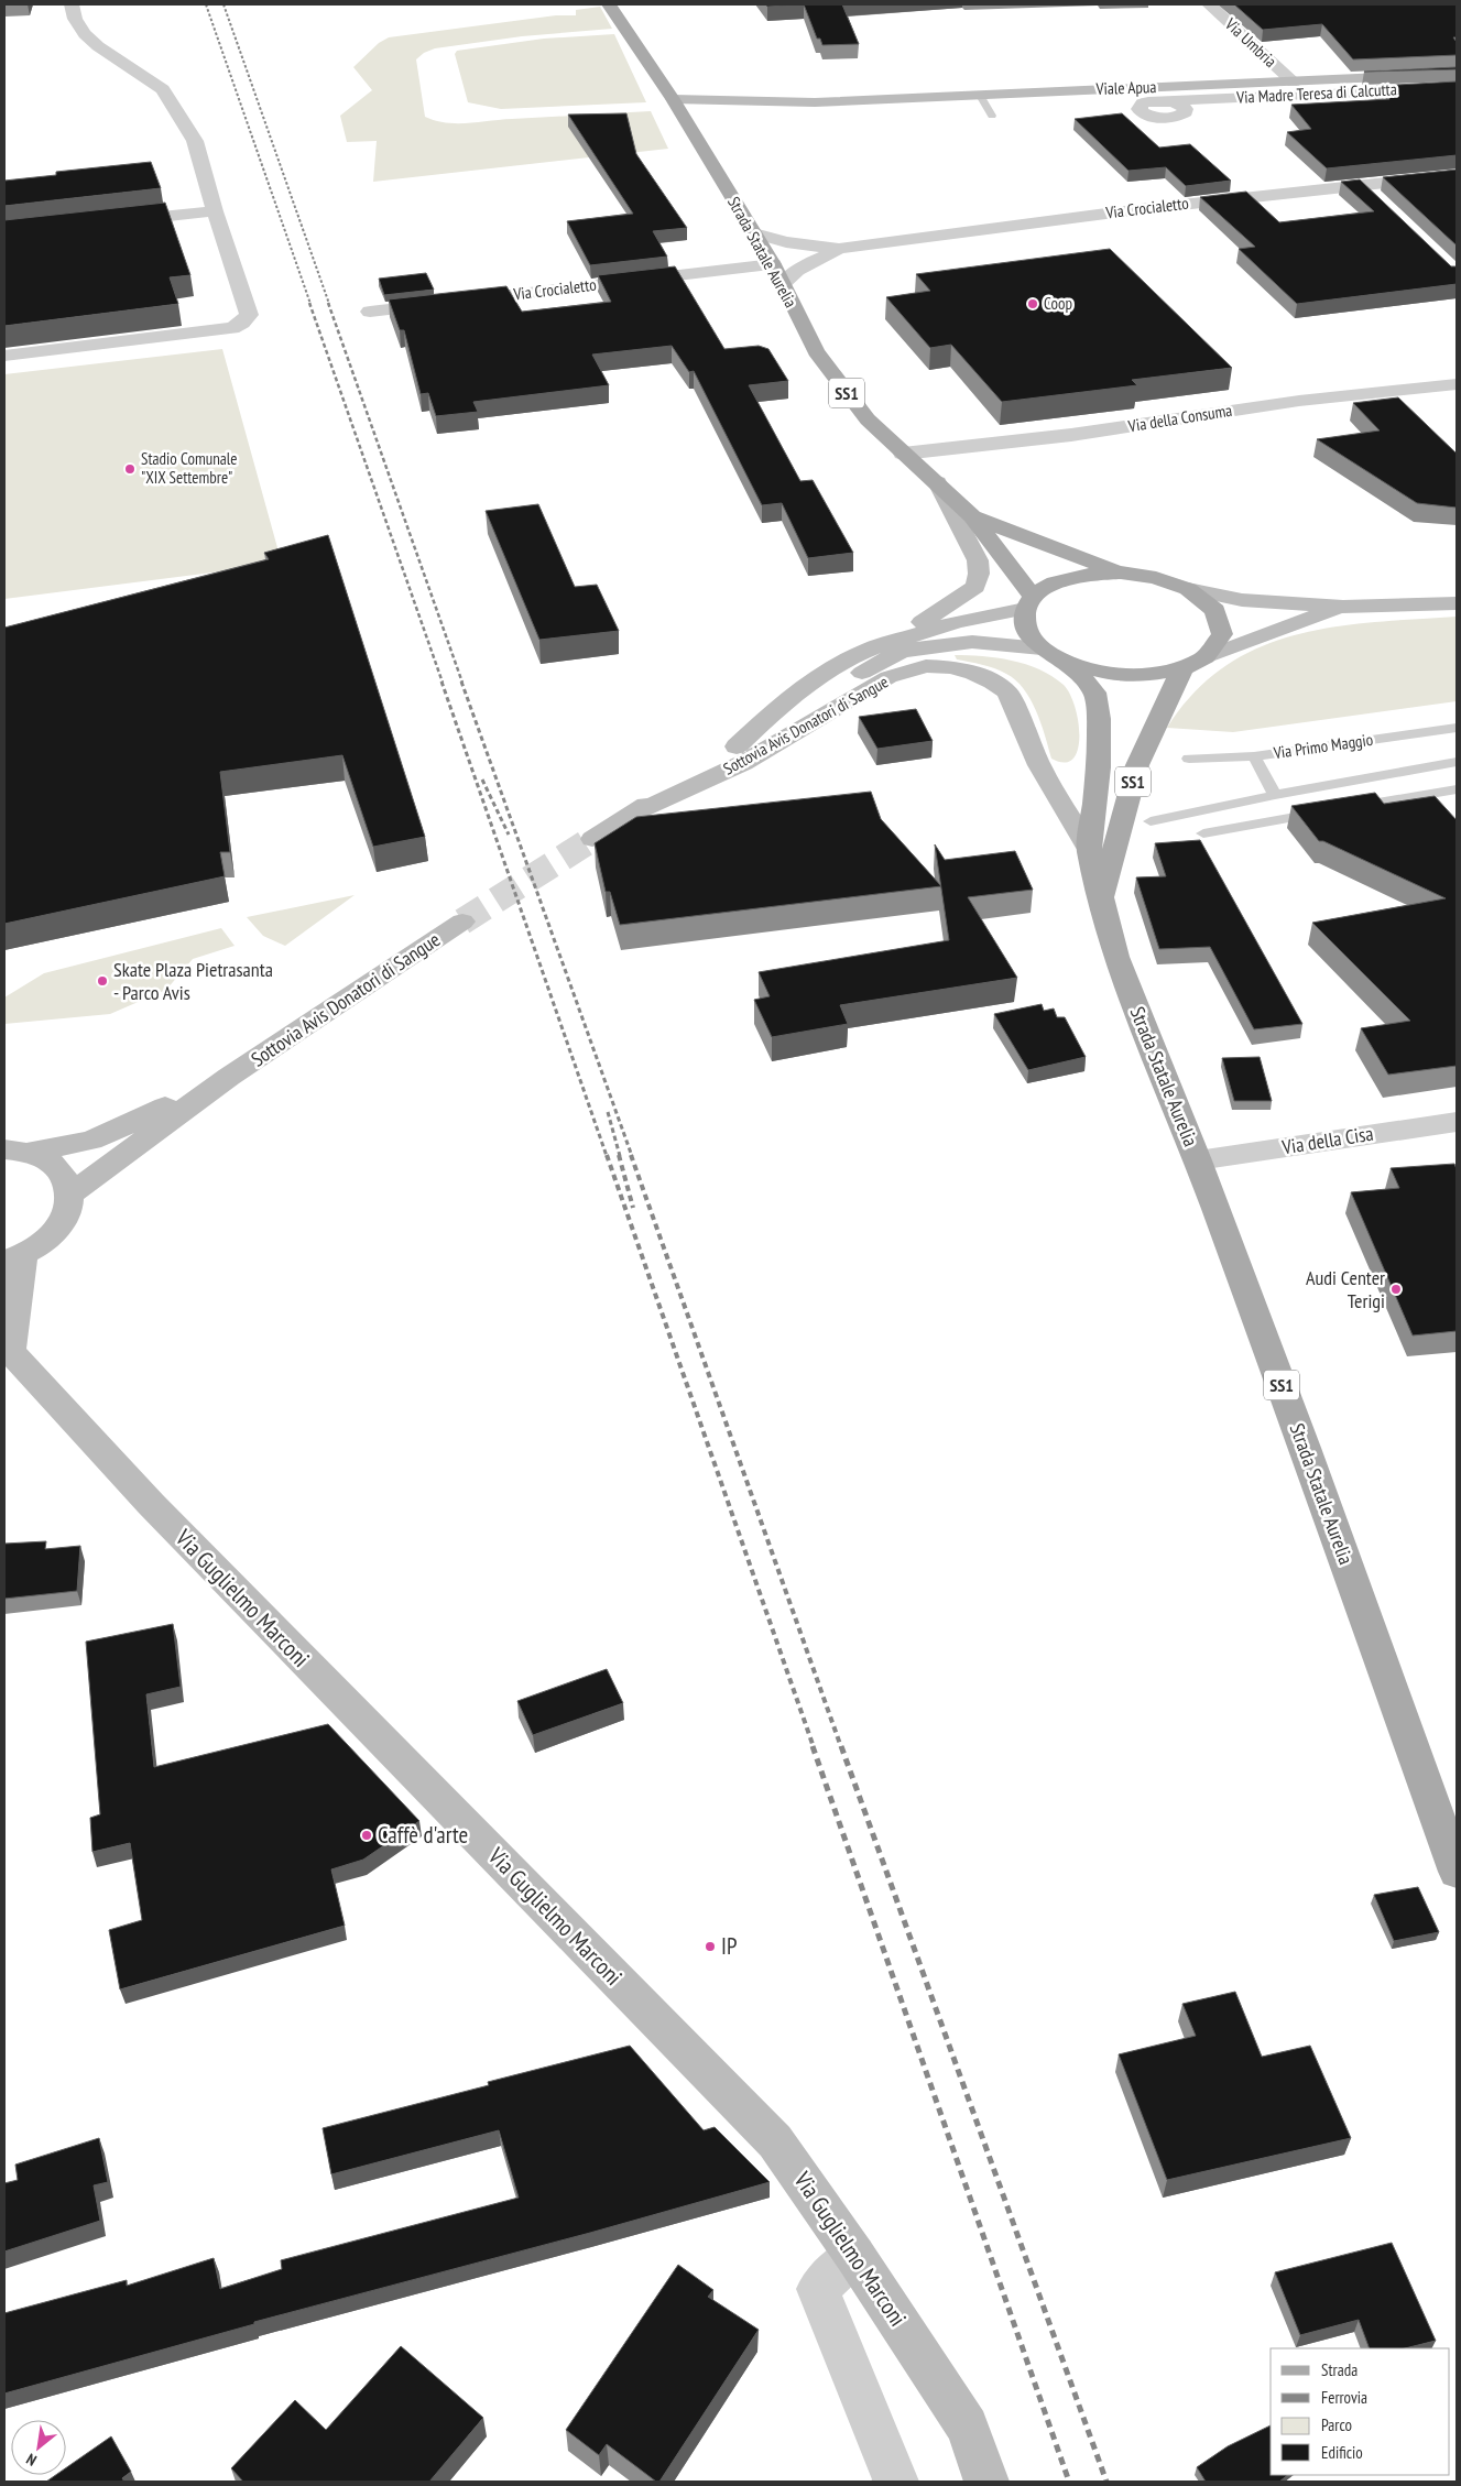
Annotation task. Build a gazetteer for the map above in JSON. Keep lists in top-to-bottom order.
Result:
{
  "streets": {
    "main road": ["Strada Statale Aurelia", "SS1"],
    "street": [
      "Via Umbria",
      "Viale Apua",
      "Via Madre Teresa di Calcutta",
      "Via Crocialetto",
      "Via della Consuma",
      "Sottovia Avis Donatori di Sangue",
      "Via della Cisa",
      "Via Guglielmo Marconi"
    ],
    "lane": ["Via Primo Maggio"]
  },
  "crossings": [
    ["Via Umbria", "Viale Apua"],
    ["Viale Apua", "Strada Statale Aurelia"],
    ["Via Crocialetto", "Strada Statale Aurelia"],
    ["Strada Statale Aurelia", "SS1"],
    ["Strada Statale Aurelia", "Via della Consuma"],
    ["Strada Statale Aurelia", "Sottovia Avis Donatori di Sangue"],
    ["Strada Statale Aurelia", "Via della Cisa"],
    ["Sottovia Avis Donatori di Sangue", "Via Guglielmo Marconi"]
  ],
  "places": [
    "Coop",
    "Stadio Comunale \"XIX Settembre\"",
    "Skate Plaza Pietrasanta - Parco Avis",
    "Audi Center Terigi",
    "Caffè d'arte",
    "IP"
  ],
  "legend": [
    "Strada",
    "Ferrovia",
    "Parco",
    "Edificio"
  ],
  "north": "bottom left"
}
